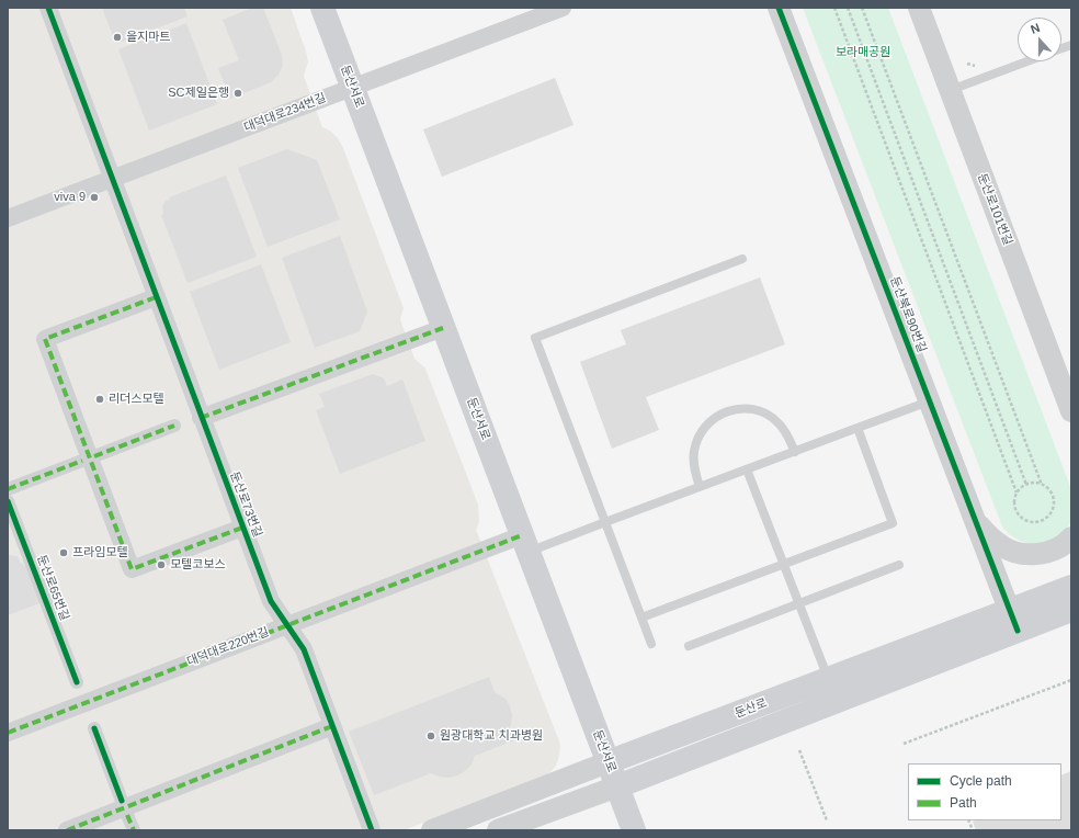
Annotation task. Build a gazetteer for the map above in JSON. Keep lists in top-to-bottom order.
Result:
{
  "streets": {
    "main road": ["둔산서로", "둔산로"],
    "street": [
      "대덕대로234번길",
      "둔산로101번길",
      "둔산북로90번길",
      "둔산로73번길",
      "둔산로65번길",
      "대덕대로220번길"
    ]
  },
  "crossings": [
    ["둔산서로", "대덕대로234번길"],
    ["둔산서로", "대덕대로220번길"],
    ["둔산서로", "둔산로"],
    ["대덕대로234번길", "둔산로73번길"],
    ["둔산북로90번길", "둔산로"],
    ["둔산로73번길", "대덕대로220번길"]
  ],
  "parks": ["보라매공원"],
  "places": [
    "을지마트",
    "SC제일은행",
    "viva 9",
    "리더스모텔",
    "프라임모텔",
    "모텔코보스",
    "원광대학교 치과병원"
  ],
  "legend": ["Cycle path", "Path"],
  "north": "top"
}
